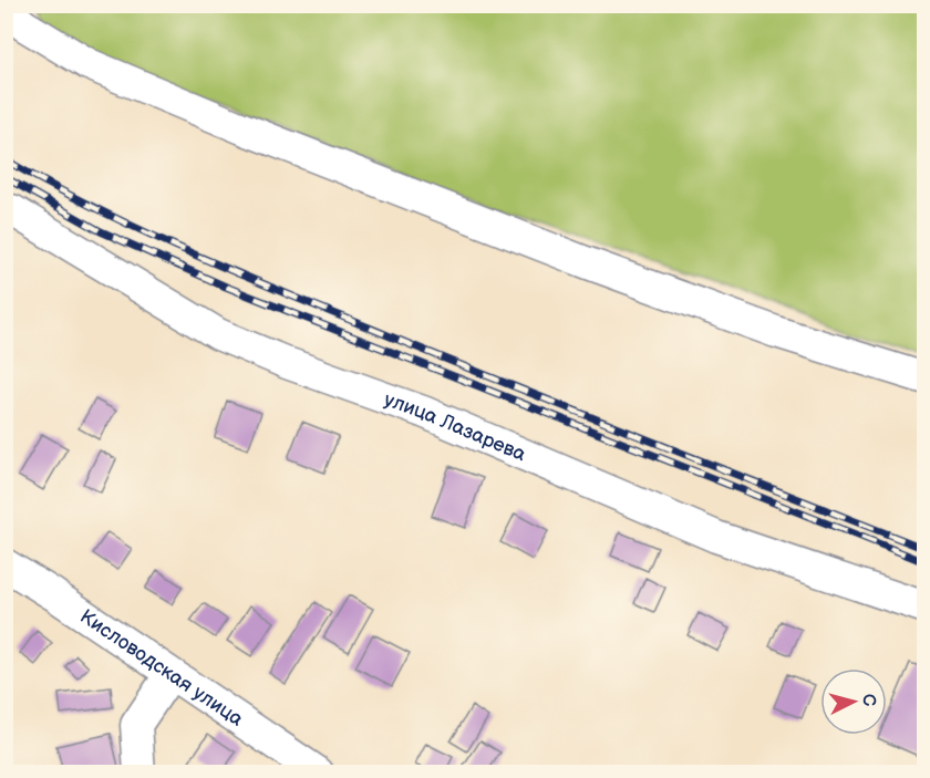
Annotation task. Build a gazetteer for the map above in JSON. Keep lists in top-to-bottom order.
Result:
{
  "streets": {
    "street": ["улица Лазарева", "Кисловодская улица"]
  },
  "north": "right"
}
